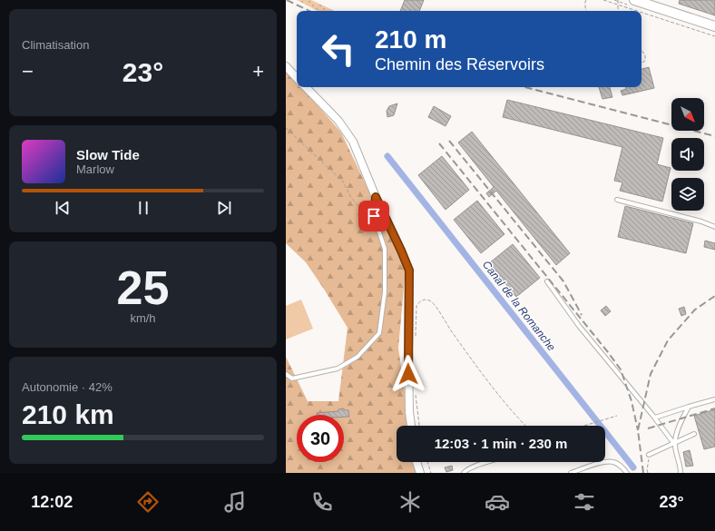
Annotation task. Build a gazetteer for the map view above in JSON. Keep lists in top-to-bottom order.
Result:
{
  "water": ["Canal de la Romanche"],
  "north": "bottom right",
  "page": {
    "tile": [
      "Climatisation",
      ["25", "km/h"],
      ["Autonomie · 42%", "210 km"]
    ],
    "turn": ["210 m", "Chemin des Réservoirs"],
    "heat": ["−", "23°", "+"],
    "song": ["Slow Tide", "Marlow"],
    "limit": "30",
    "trip": "12:03 · 1 min · 230 m",
    "tabs": ["12:02", "23°"]
  }
}
